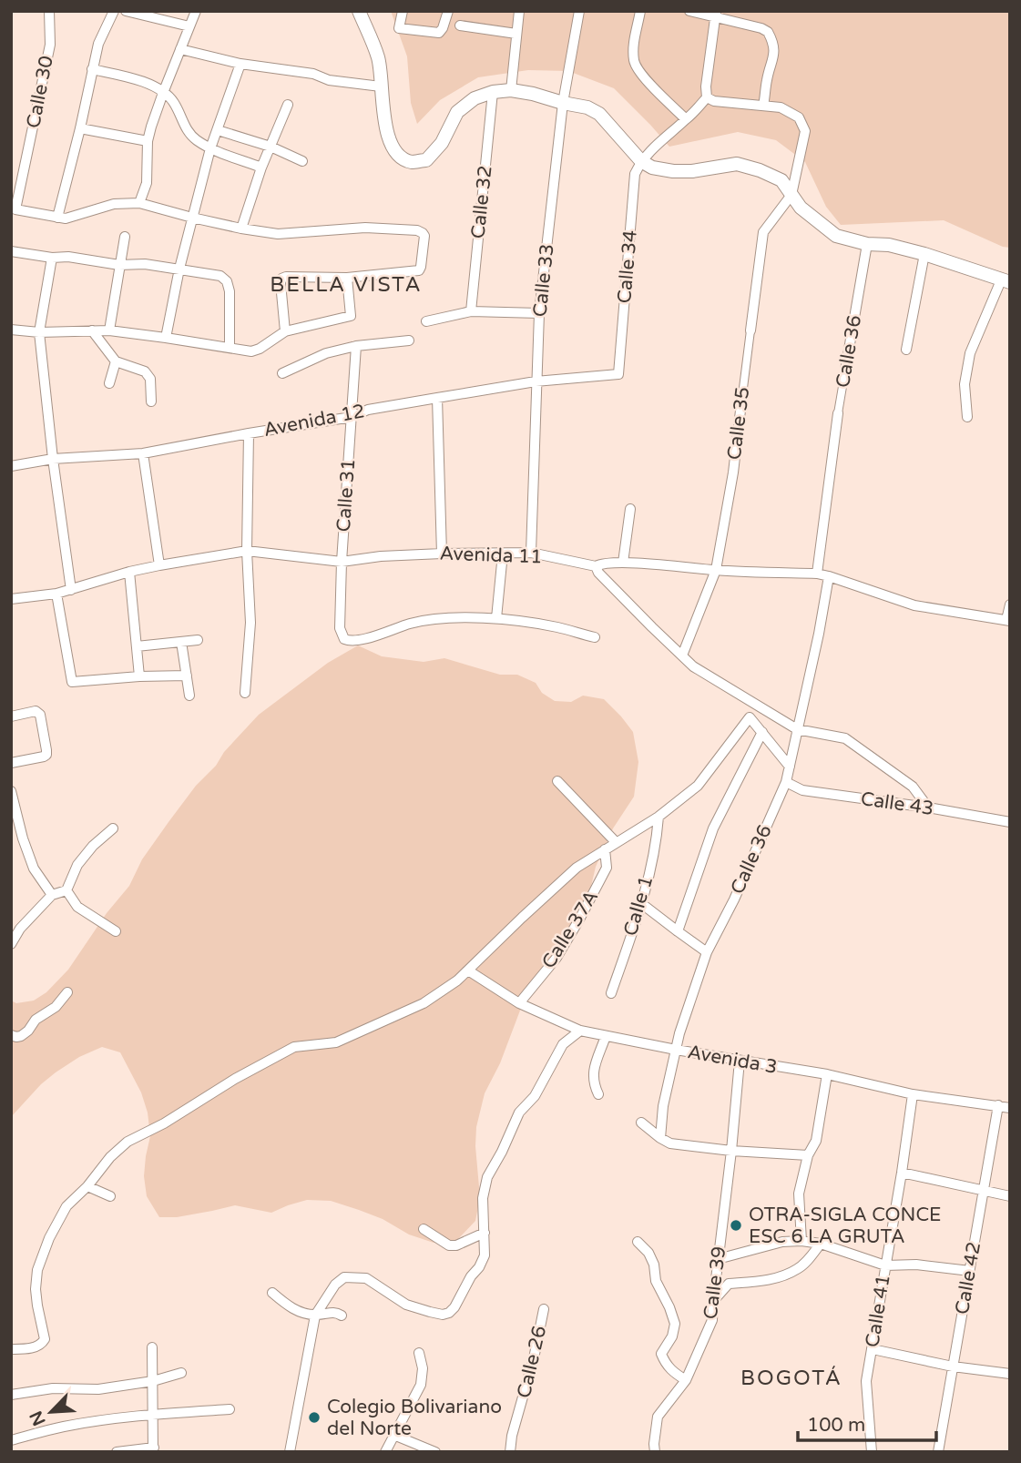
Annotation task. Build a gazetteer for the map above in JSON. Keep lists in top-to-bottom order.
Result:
{
  "streets": {
    "street": [
      "Calle 30",
      "Calle 32",
      "Calle 34",
      "Calle 33",
      "Calle 36",
      "Avenida 12",
      "Calle 35",
      "Calle 31",
      "Avenida 11",
      "Calle 43",
      "Calle 1",
      "Calle 37A",
      "Avenida 3",
      "Calle 42",
      "Calle 39",
      "Calle 41",
      "Calle 26"
    ]
  },
  "crossings": [
    ["Calle 34", "Avenida 12"],
    ["Calle 33", "Avenida 12"],
    ["Calle 33", "Avenida 11"],
    ["Calle 36", "Avenida 11"],
    ["Calle 36", "Calle 43"],
    ["Calle 36", "Avenida 3"],
    ["Avenida 12", "Calle 31"],
    ["Calle 35", "Avenida 11"],
    ["Calle 31", "Avenida 11"],
    ["Calle 37A", "Avenida 3"],
    ["Avenida 3", "Calle 42"],
    ["Avenida 3", "Calle 39"],
    ["Avenida 3", "Calle 41"]
  ],
  "districts": ["BELLA VISTA", "BOGOTÁ"],
  "places": ["OTRA-SIGLA CONCE ESC 6 LA GRUTA", "Colegio Bolivariano del Norte"],
  "scale_bar": "100 m",
  "north": "bottom left"
}
